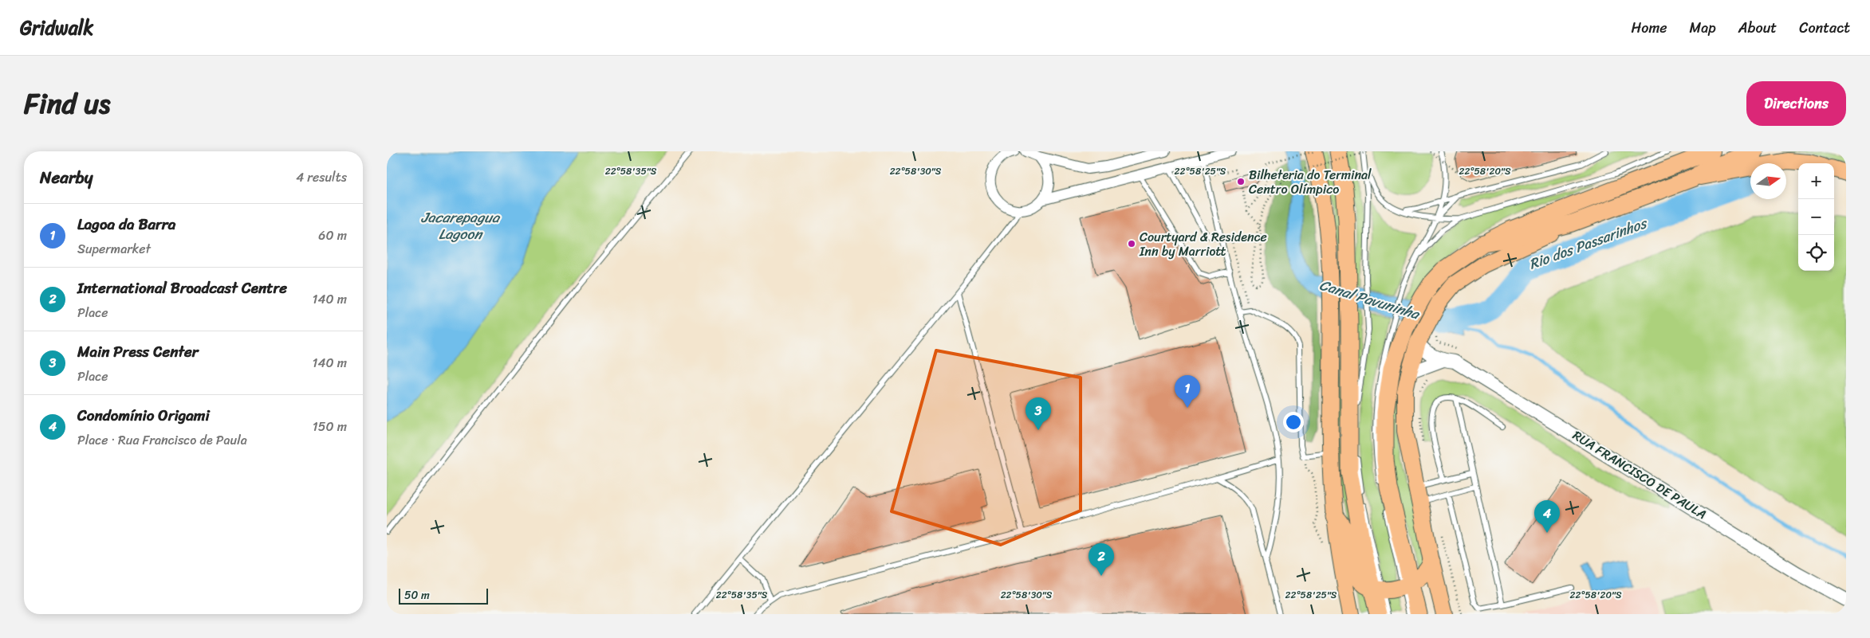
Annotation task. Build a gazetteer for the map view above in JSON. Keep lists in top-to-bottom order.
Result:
{
  "streets": {
    "street": ["RUA FRANCISCO DE PAULA"]
  },
  "water": ["Jacarepagua Lagoon", "Rio dos Passarinhos", "Canal Pavuninha"],
  "places": ["Bilheteria do Terminal Centro Olímpico", "Courtyard & Residence Inn by Marriott"],
  "scale_bar": "50 m",
  "north": "right",
  "page": {
    "header": "Gridwalk",
    "nav": [
      "Home",
      "Map",
      "About",
      "Contact"
    ],
    "title": "Find us",
    "buttons": "Directions",
    "heading": ["Nearby", "4 results"],
    "map_buttons": ["+", "−"],
    "list": [
      {
        "mark": "1",
        "name": "Lagoa da Barra",
        "note": "Supermarket",
        "value": "60 m"
      },
      {
        "mark": "2",
        "name": "International Broadcast Centre",
        "note": "Place",
        "value": "140 m"
      },
      {
        "mark": "3",
        "name": "Main Press Center",
        "note": "Place",
        "value": "140 m"
      },
      {
        "mark": "4",
        "name": "Condomínio Origami",
        "note": "Place · Rua Francisco de Paula",
        "value": "150 m"
      }
    ],
    "pins": [
      "1",
      "3",
      "4",
      "2"
    ],
    "scale": "50 m"
  },
  "coordinates": [
    "22°58'35\"S",
    "22°58'30\"S",
    "22°58'25\"S",
    "22°58'20\"S"
  ]
}
